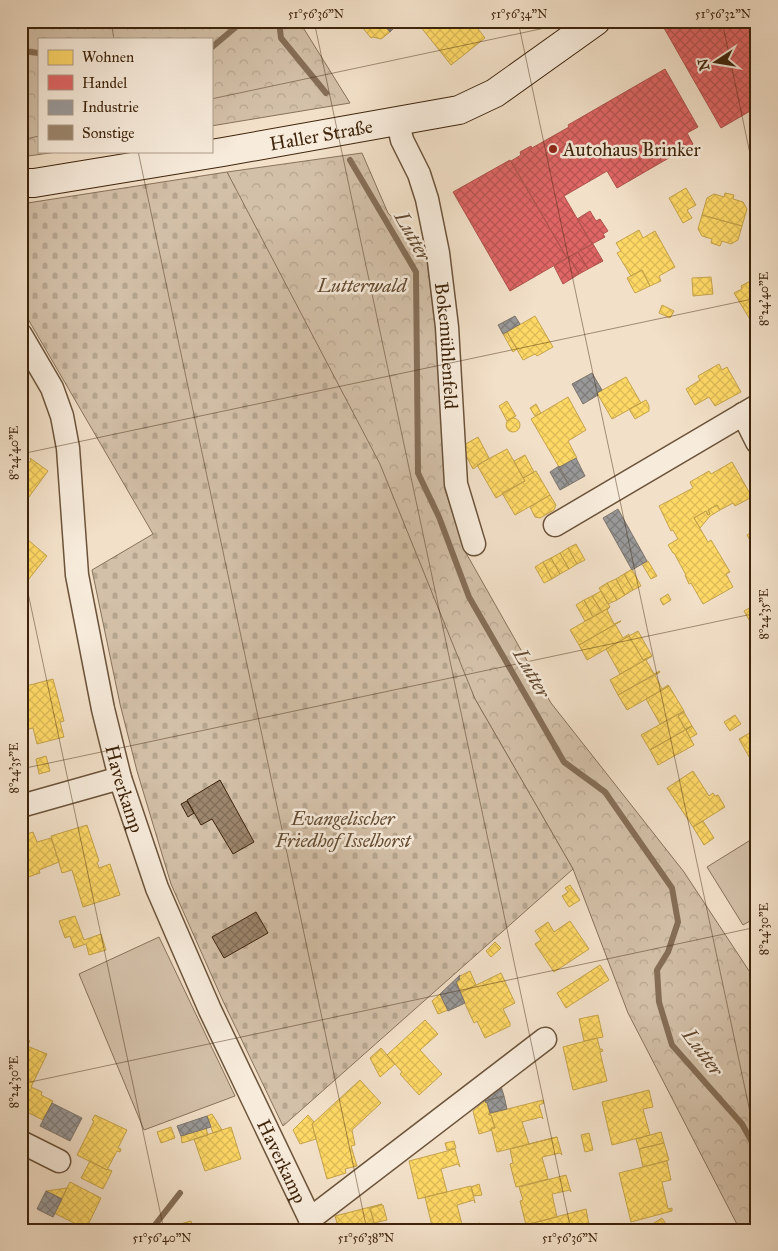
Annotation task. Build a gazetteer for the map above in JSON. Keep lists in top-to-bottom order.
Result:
{
  "streets": {
    "street": ["Haller Straße", "Bokemühlenfeld", "Haverkamp"]
  },
  "crossings": [
    ["Haller Straße", "Bokemühlenfeld"]
  ],
  "water": ["Lutter"],
  "parks": ["Lutterwald", "Evangelischer Friedhof Isselhorst"],
  "places": ["Autohaus Brinker"],
  "legend": [
    "Wohnen",
    "Handel",
    "Industrie",
    "Sonstige"
  ],
  "north": "left",
  "coordinates": [
    "51°56'36\"N",
    "51°56'34\"N",
    "51°56'32\"N",
    "8°24'40\"E",
    "8°24'35\"E",
    "8°24'30\"E",
    "51°56'40\"N",
    "51°56'38\"N"
  ]
}
